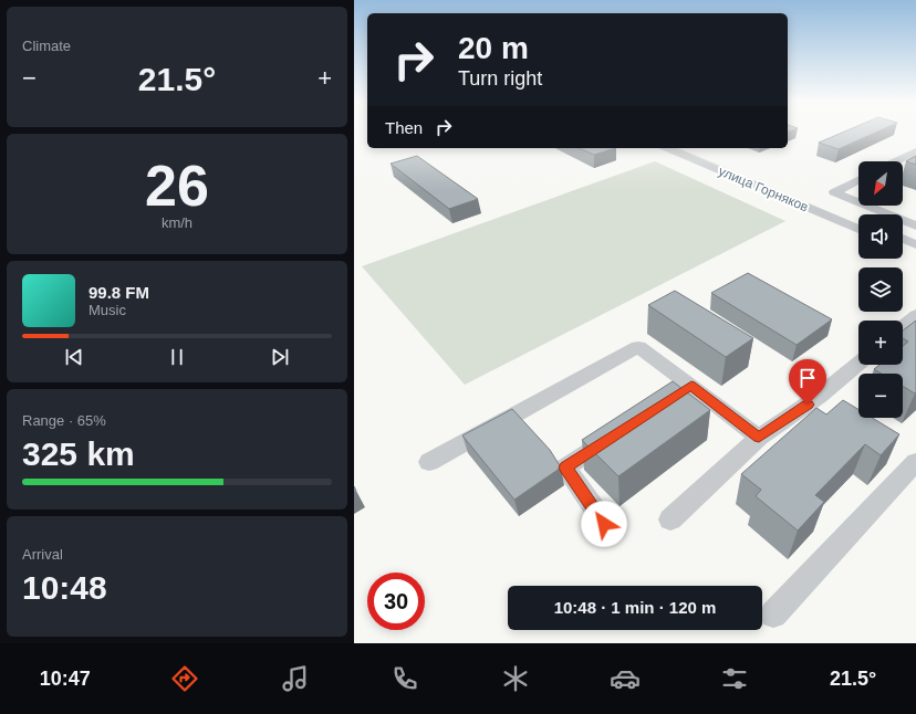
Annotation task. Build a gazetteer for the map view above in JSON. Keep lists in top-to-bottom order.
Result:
{
  "streets": {
    "street": ["улица Горняков"]
  },
  "north": "bottom left",
  "page": {
    "tile": [
      "Climate",
      ["26", "km/h"],
      ["Range · 65%", "325 km"],
      ["Arrival", "10:48"]
    ],
    "turn": ["20 m", "Turn right"],
    "heat": ["−", "21.5°", "+"],
    "then": "Then",
    "map_buttons": ["+", "−"],
    "song": ["99.8 FM", "Music"],
    "limit": "30",
    "trip": "10:48 · 1 min · 120 m",
    "tabs": ["10:47", "21.5°"]
  }
}
